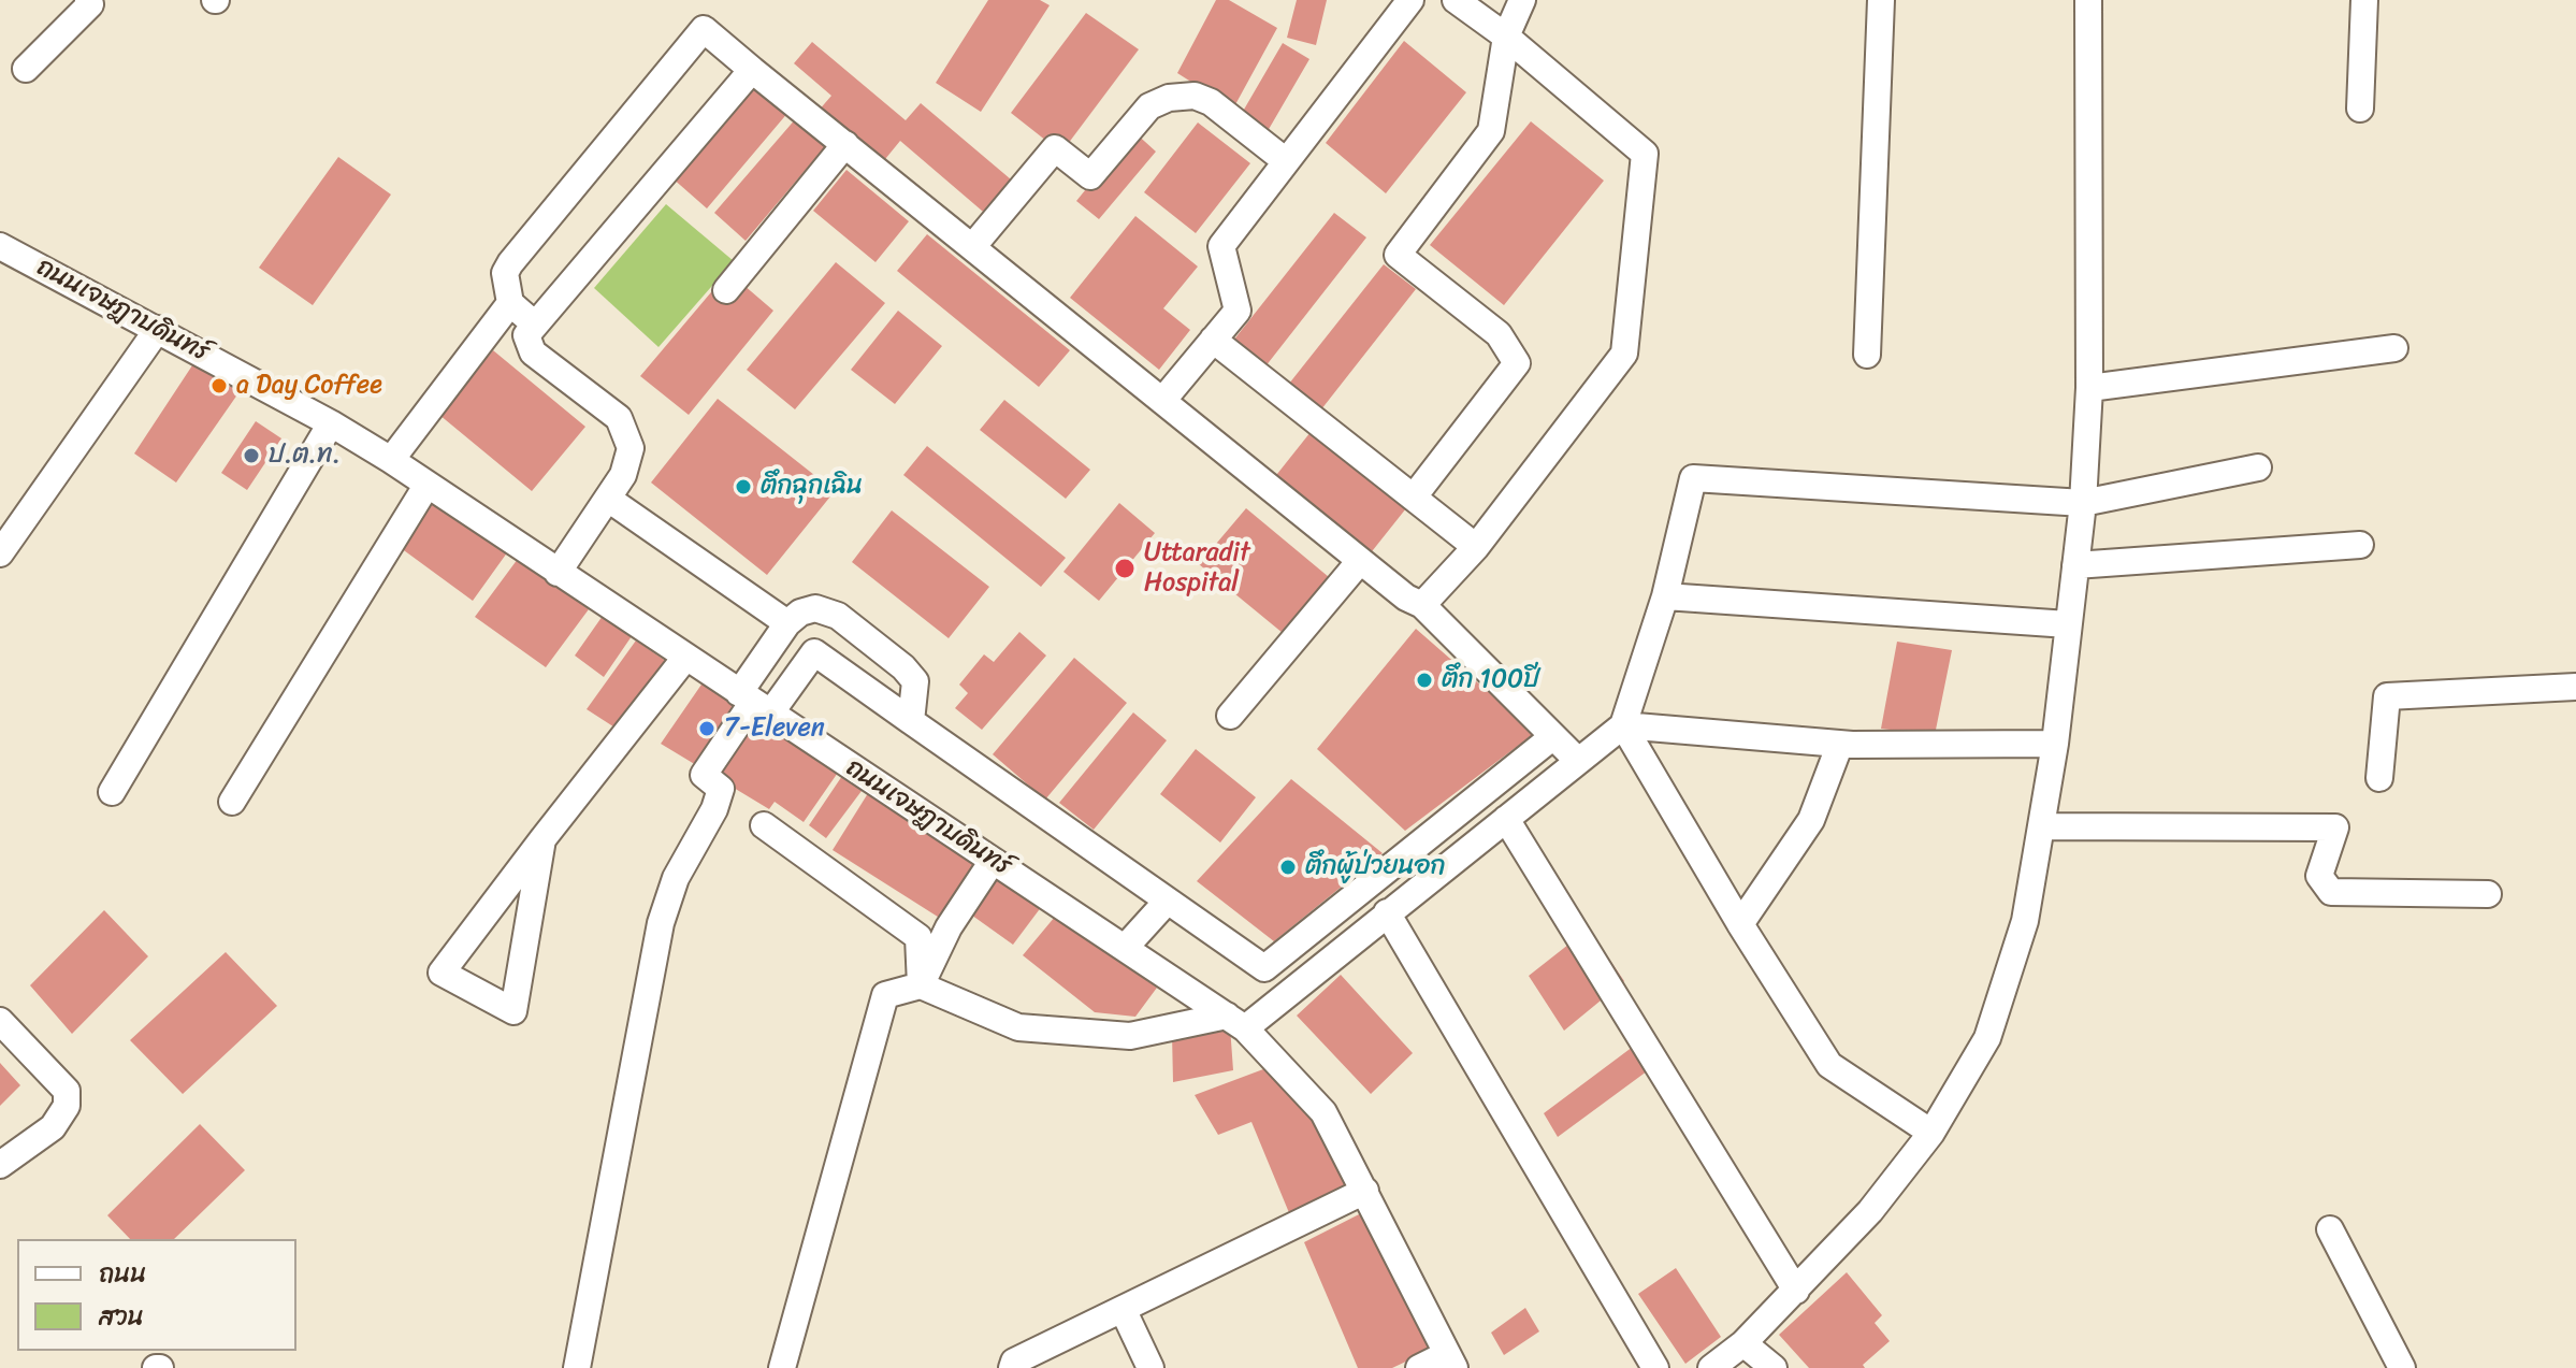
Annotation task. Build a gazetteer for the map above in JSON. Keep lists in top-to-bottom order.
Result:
{
  "streets": {
    "street": ["ถนนเจษฎาบดินทร์"]
  },
  "places": [
    "a Day Coffee",
    "ป.ต.ท.",
    "ตึกฉุกเฉิน",
    "Uttaradit Hospital",
    "ตึก 100ปี",
    "7-Eleven",
    "ตึกผู้ป่วยนอก"
  ],
  "legend": ["ถนน", "สวน"]
}
